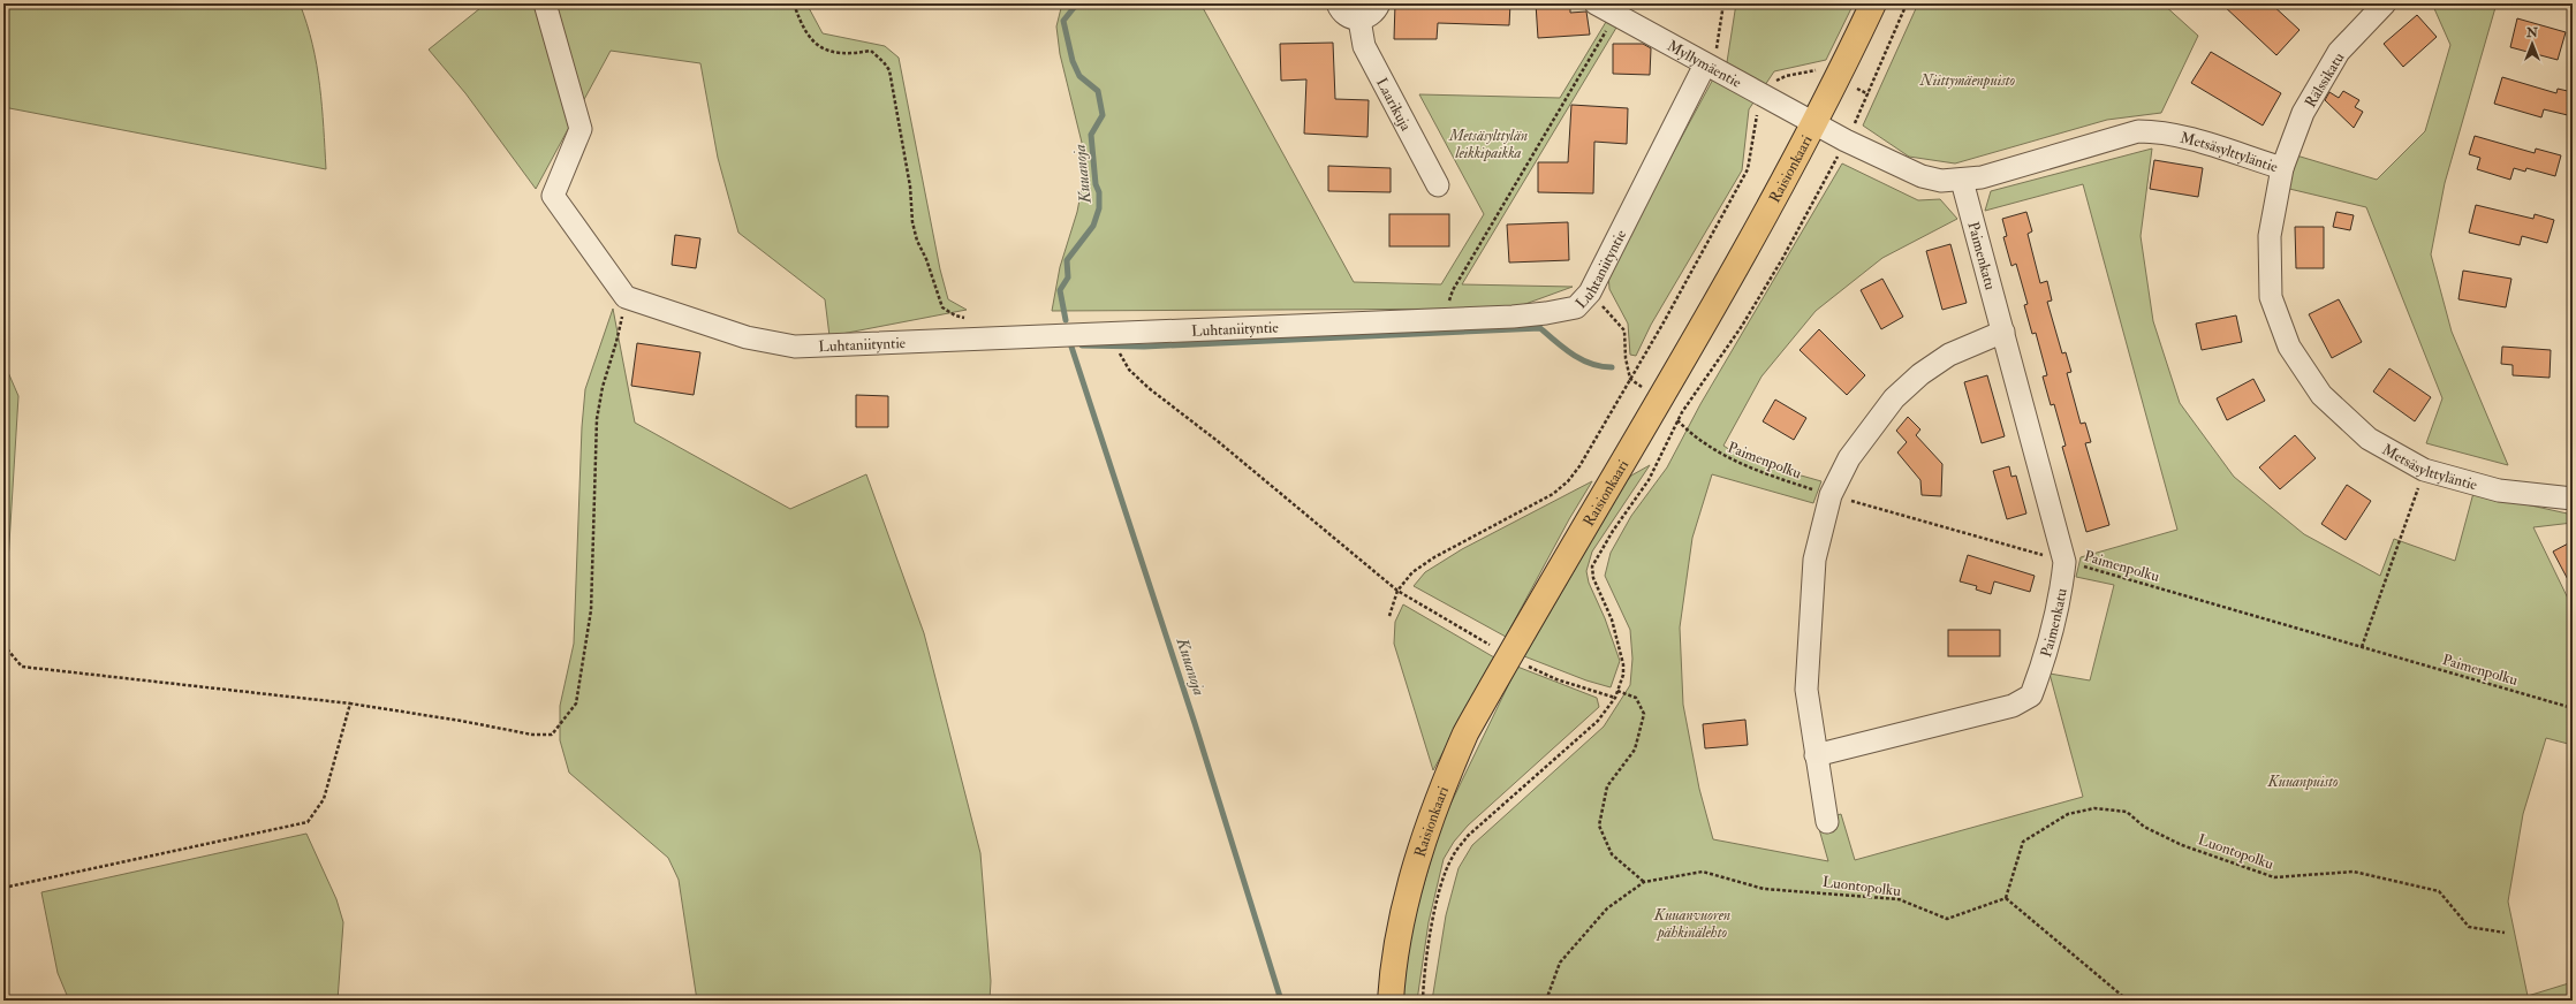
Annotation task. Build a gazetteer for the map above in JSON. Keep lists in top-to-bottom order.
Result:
{
  "streets": {
    "main road": ["Raisionkaari"],
    "street": [
      "Myllymäentie",
      "Rälssikatu",
      "Laarikuja",
      "Metsäsylttyläntie",
      "Paimenkatu",
      "Luhtaniityntie"
    ],
    "path": ["Paimenpolku", "Luontopolku"]
  },
  "crossings": [
    ["Myllymäentie", "Metsäsylttyläntie"],
    ["Myllymäentie", "Raisionkaari"],
    ["Myllymäentie", "Luhtaniityntie"],
    ["Rälssikatu", "Metsäsylttyläntie"],
    ["Metsäsylttyläntie", "Raisionkaari"],
    ["Metsäsylttyläntie", "Paimenkatu"],
    ["Paimenkatu", "Paimenpolku"]
  ],
  "water": ["Kuuanoja"],
  "parks": [
    "Niittymäenpuisto",
    "Metsäsylttylän leikkipaikka",
    "Kuuanpuisto",
    "Kuuanvuoren pähkinälehto"
  ],
  "north": "top"
}
